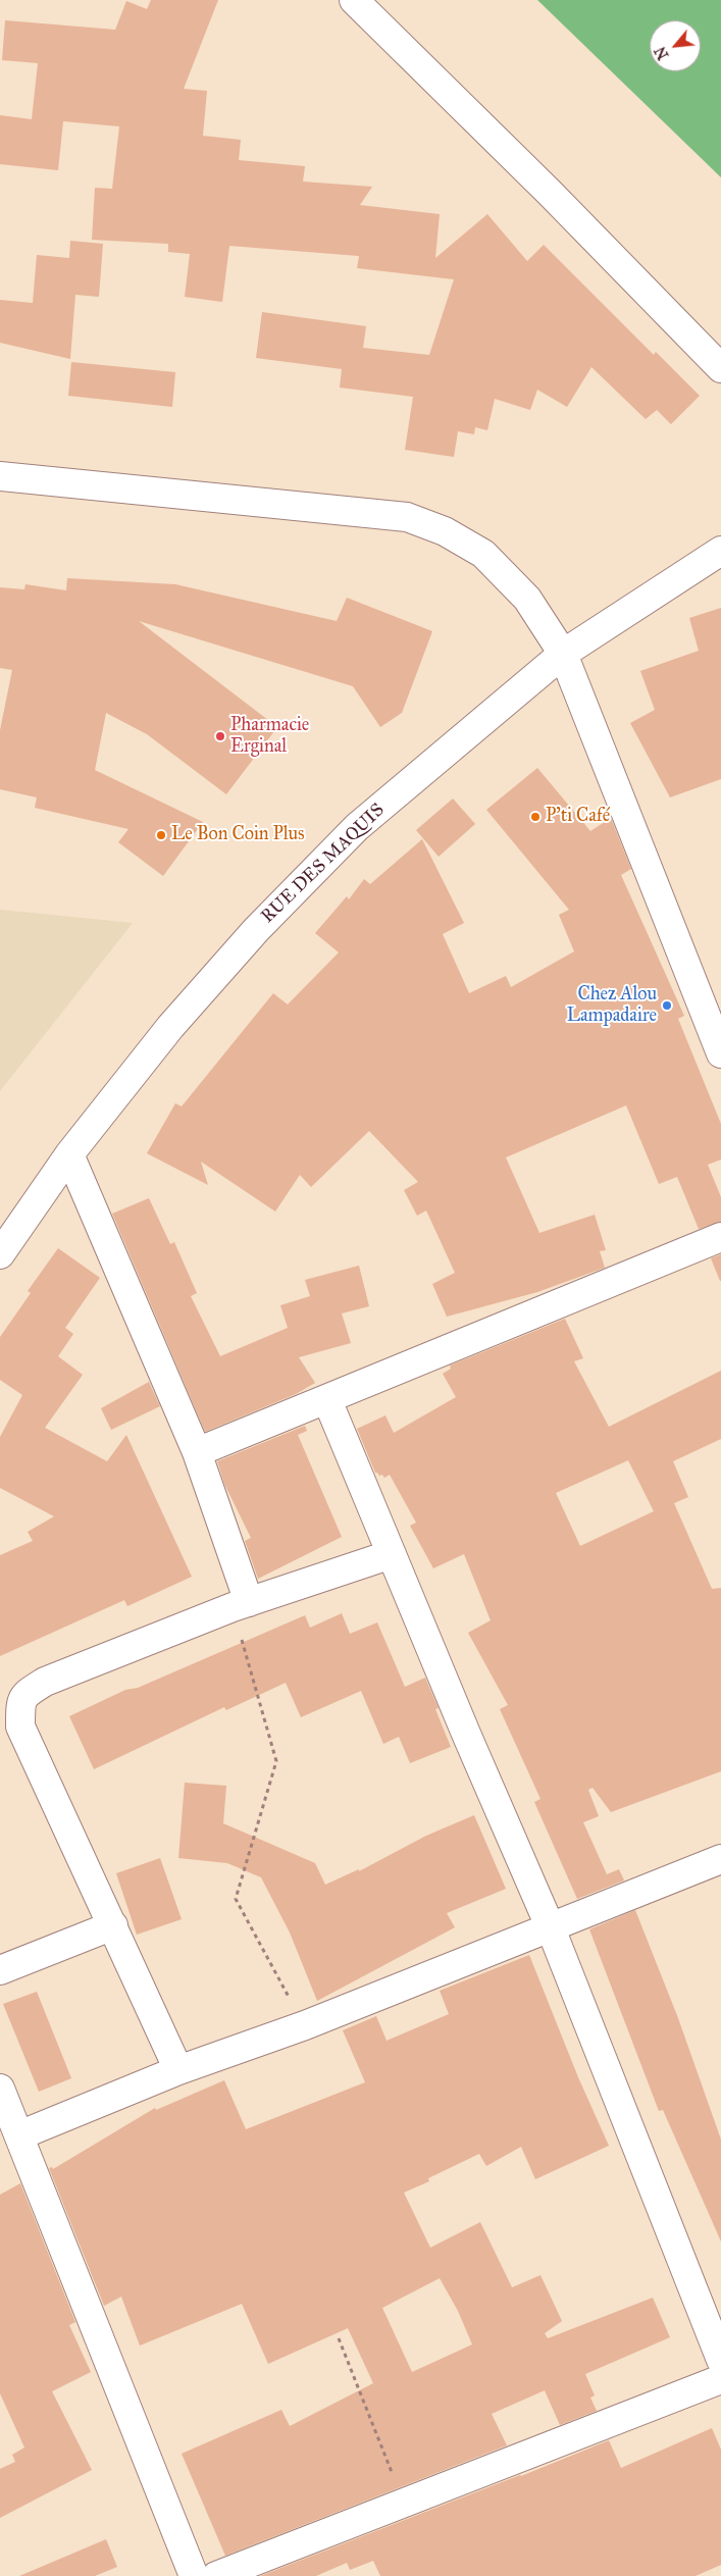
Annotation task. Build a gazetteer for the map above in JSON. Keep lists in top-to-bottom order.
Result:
{
  "streets": {
    "street": ["RUE DES MAQUIS"]
  },
  "places": [
    "Pharmacie Erginal",
    "P'ti Café",
    "Le Bon Coin Plus",
    "Chez Alou Lampadaire"
  ],
  "north": "bottom left"
}
